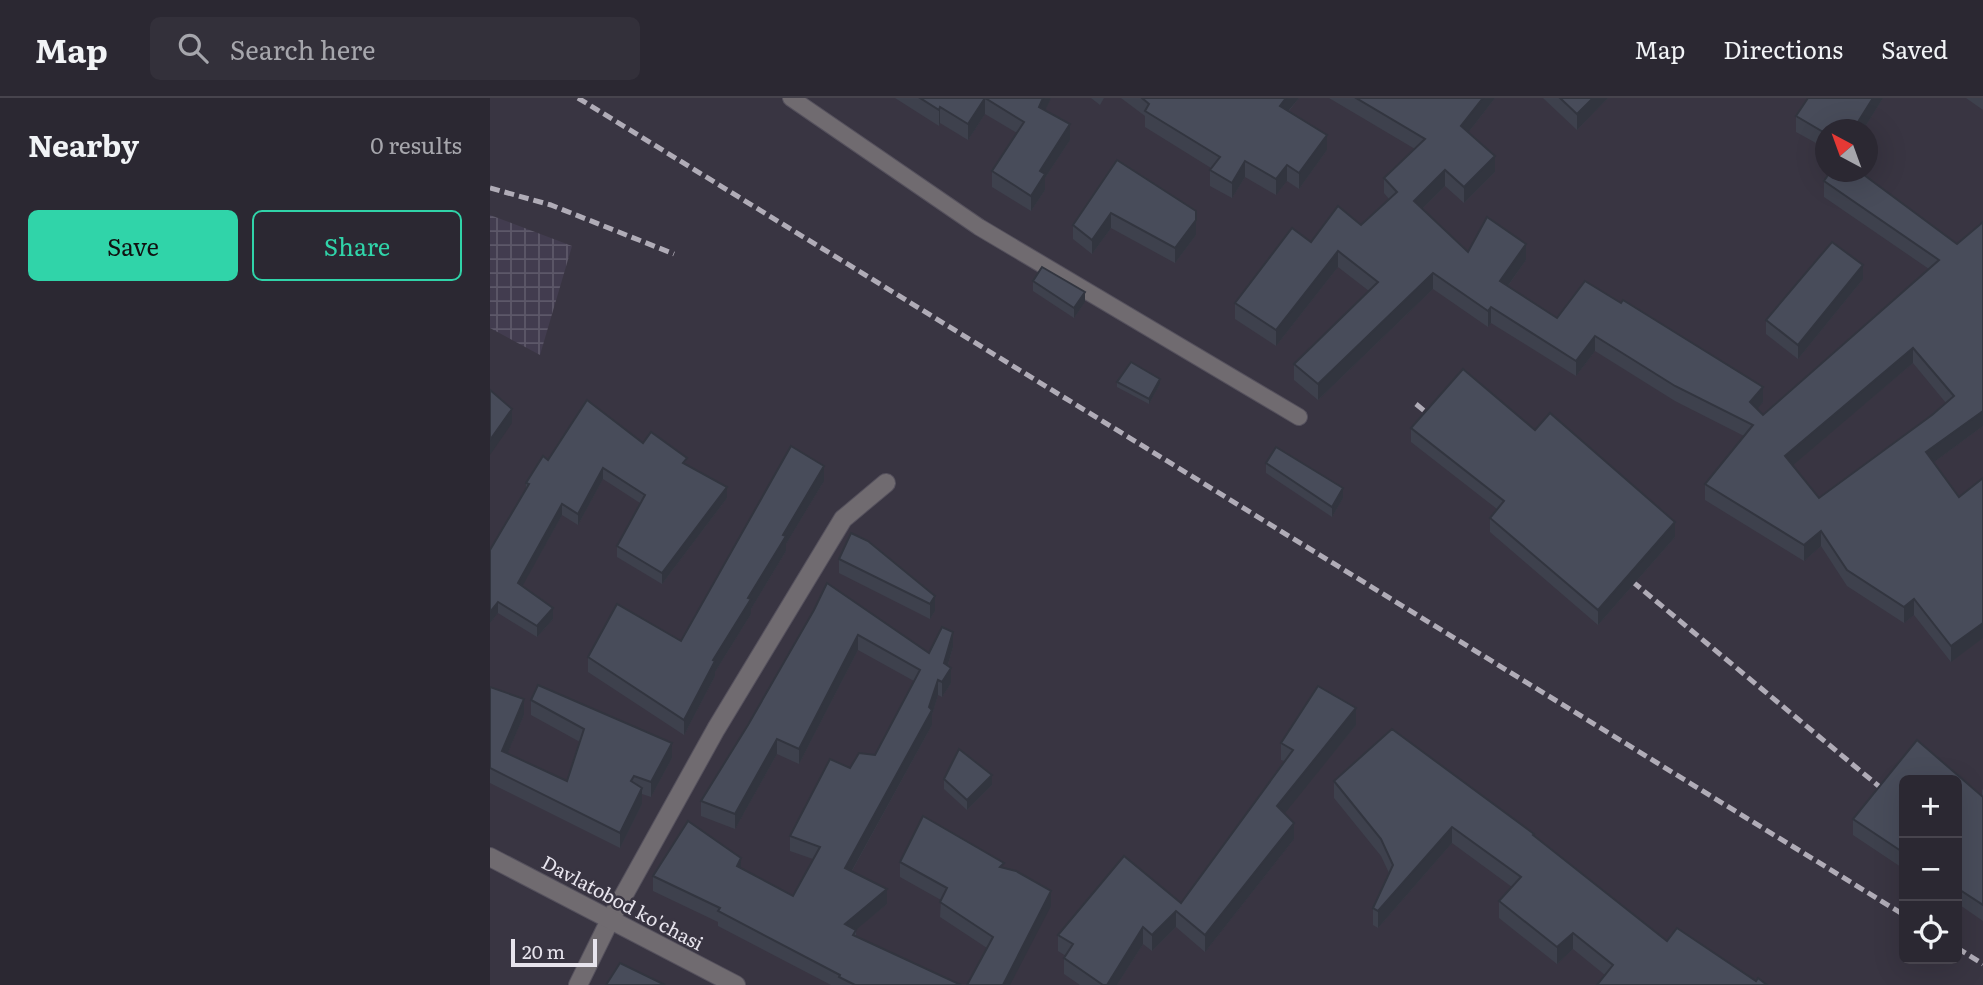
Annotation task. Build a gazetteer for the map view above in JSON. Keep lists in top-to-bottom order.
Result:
{
  "streets": {
    "street": ["Davlatobod ko'chasi"]
  },
  "scale_bar": "20 m",
  "north": "top left",
  "page": {
    "header": "Map",
    "search": "Search here",
    "nav": ["Map", "Directions", "Saved"],
    "heading": ["Nearby", "0 results"],
    "buttons": ["Save", "Share"],
    "map_buttons": ["+", "−"],
    "scale": "20 m"
  }
}
